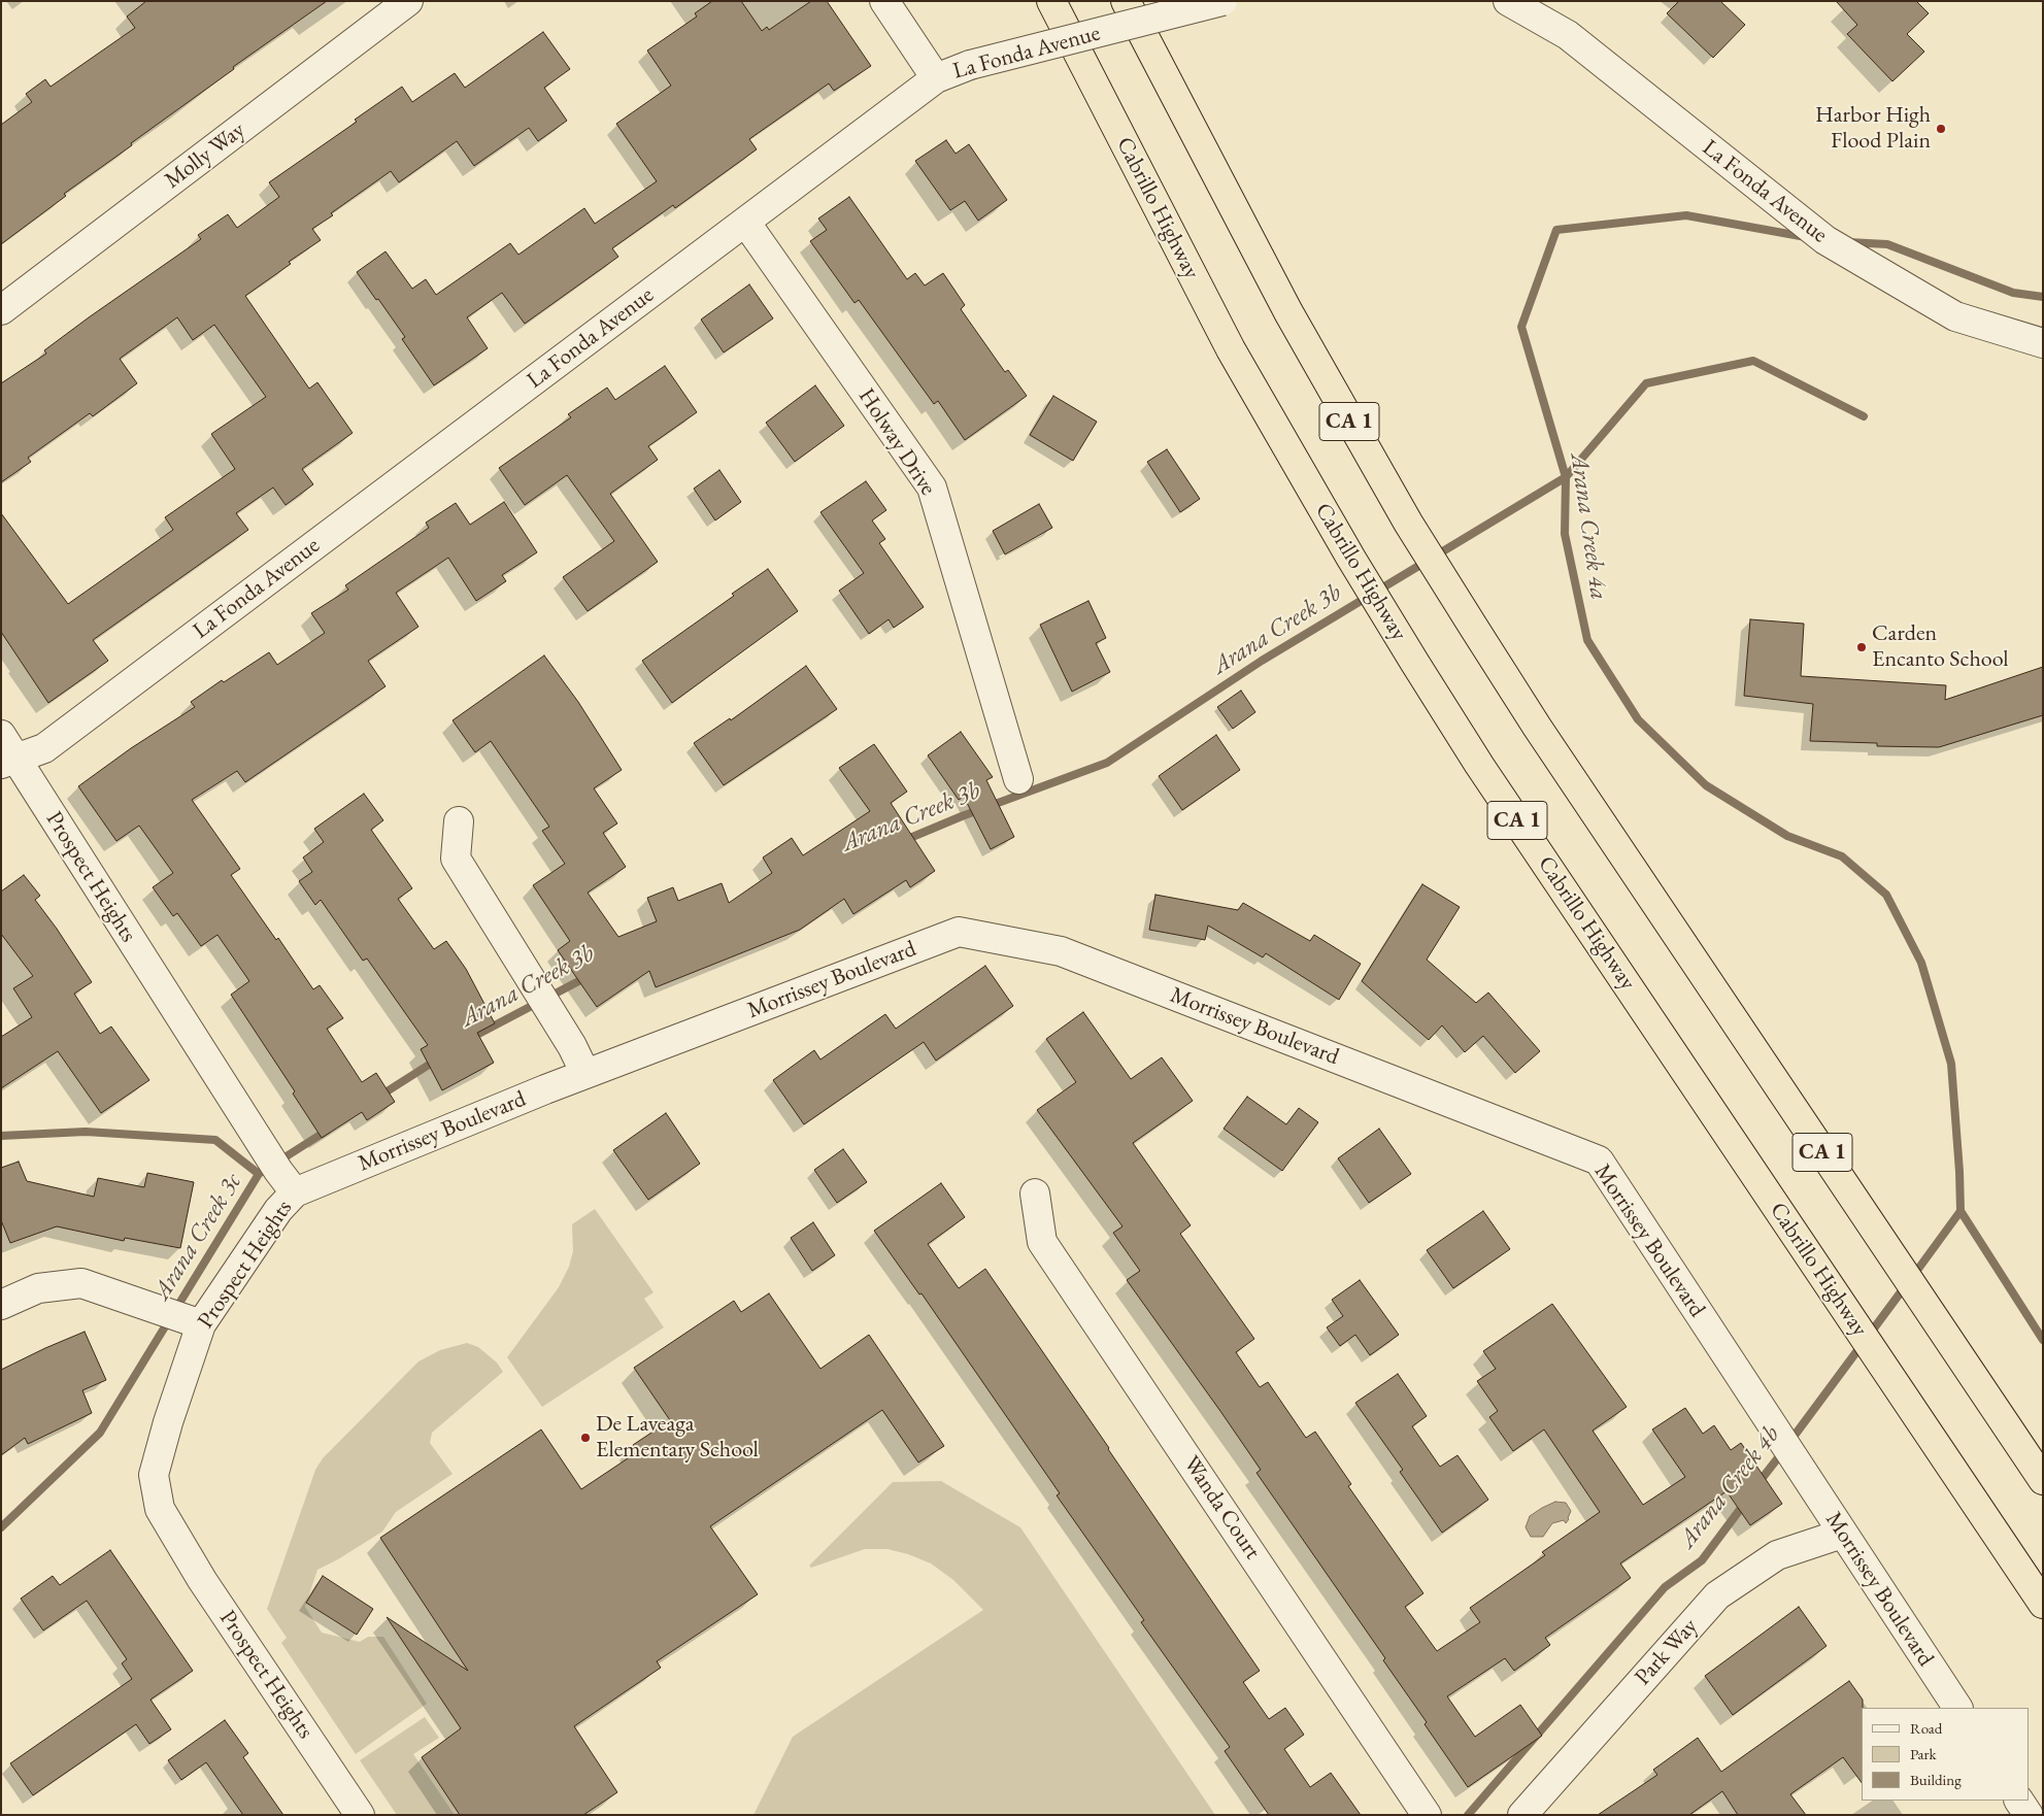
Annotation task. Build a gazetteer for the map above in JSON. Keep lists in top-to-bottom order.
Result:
{
  "streets": {
    "highway": ["Cabrillo Highway", "CA 1"],
    "street": [
      "La Fonda Avenue",
      "Molly Way",
      "Holway Drive",
      "Prospect Heights",
      "Morrissey Boulevard",
      "Wanda Court",
      "Park Way"
    ]
  },
  "crossings": [
    ["La Fonda Avenue", "Holway Drive"],
    ["La Fonda Avenue", "Prospect Heights"],
    ["Prospect Heights", "Morrissey Boulevard"],
    ["Morrissey Boulevard", "Park Way"]
  ],
  "water": [
    "Arana Creek 4a",
    "Arana Creek 3b",
    "Arana Creek 3c",
    "Arana Creek 4b"
  ],
  "places": ["Harbor High Flood Plain", "Carden Encanto School", "De Laveaga Elementary School"],
  "legend": ["Road", "Park", "Building"]
}
